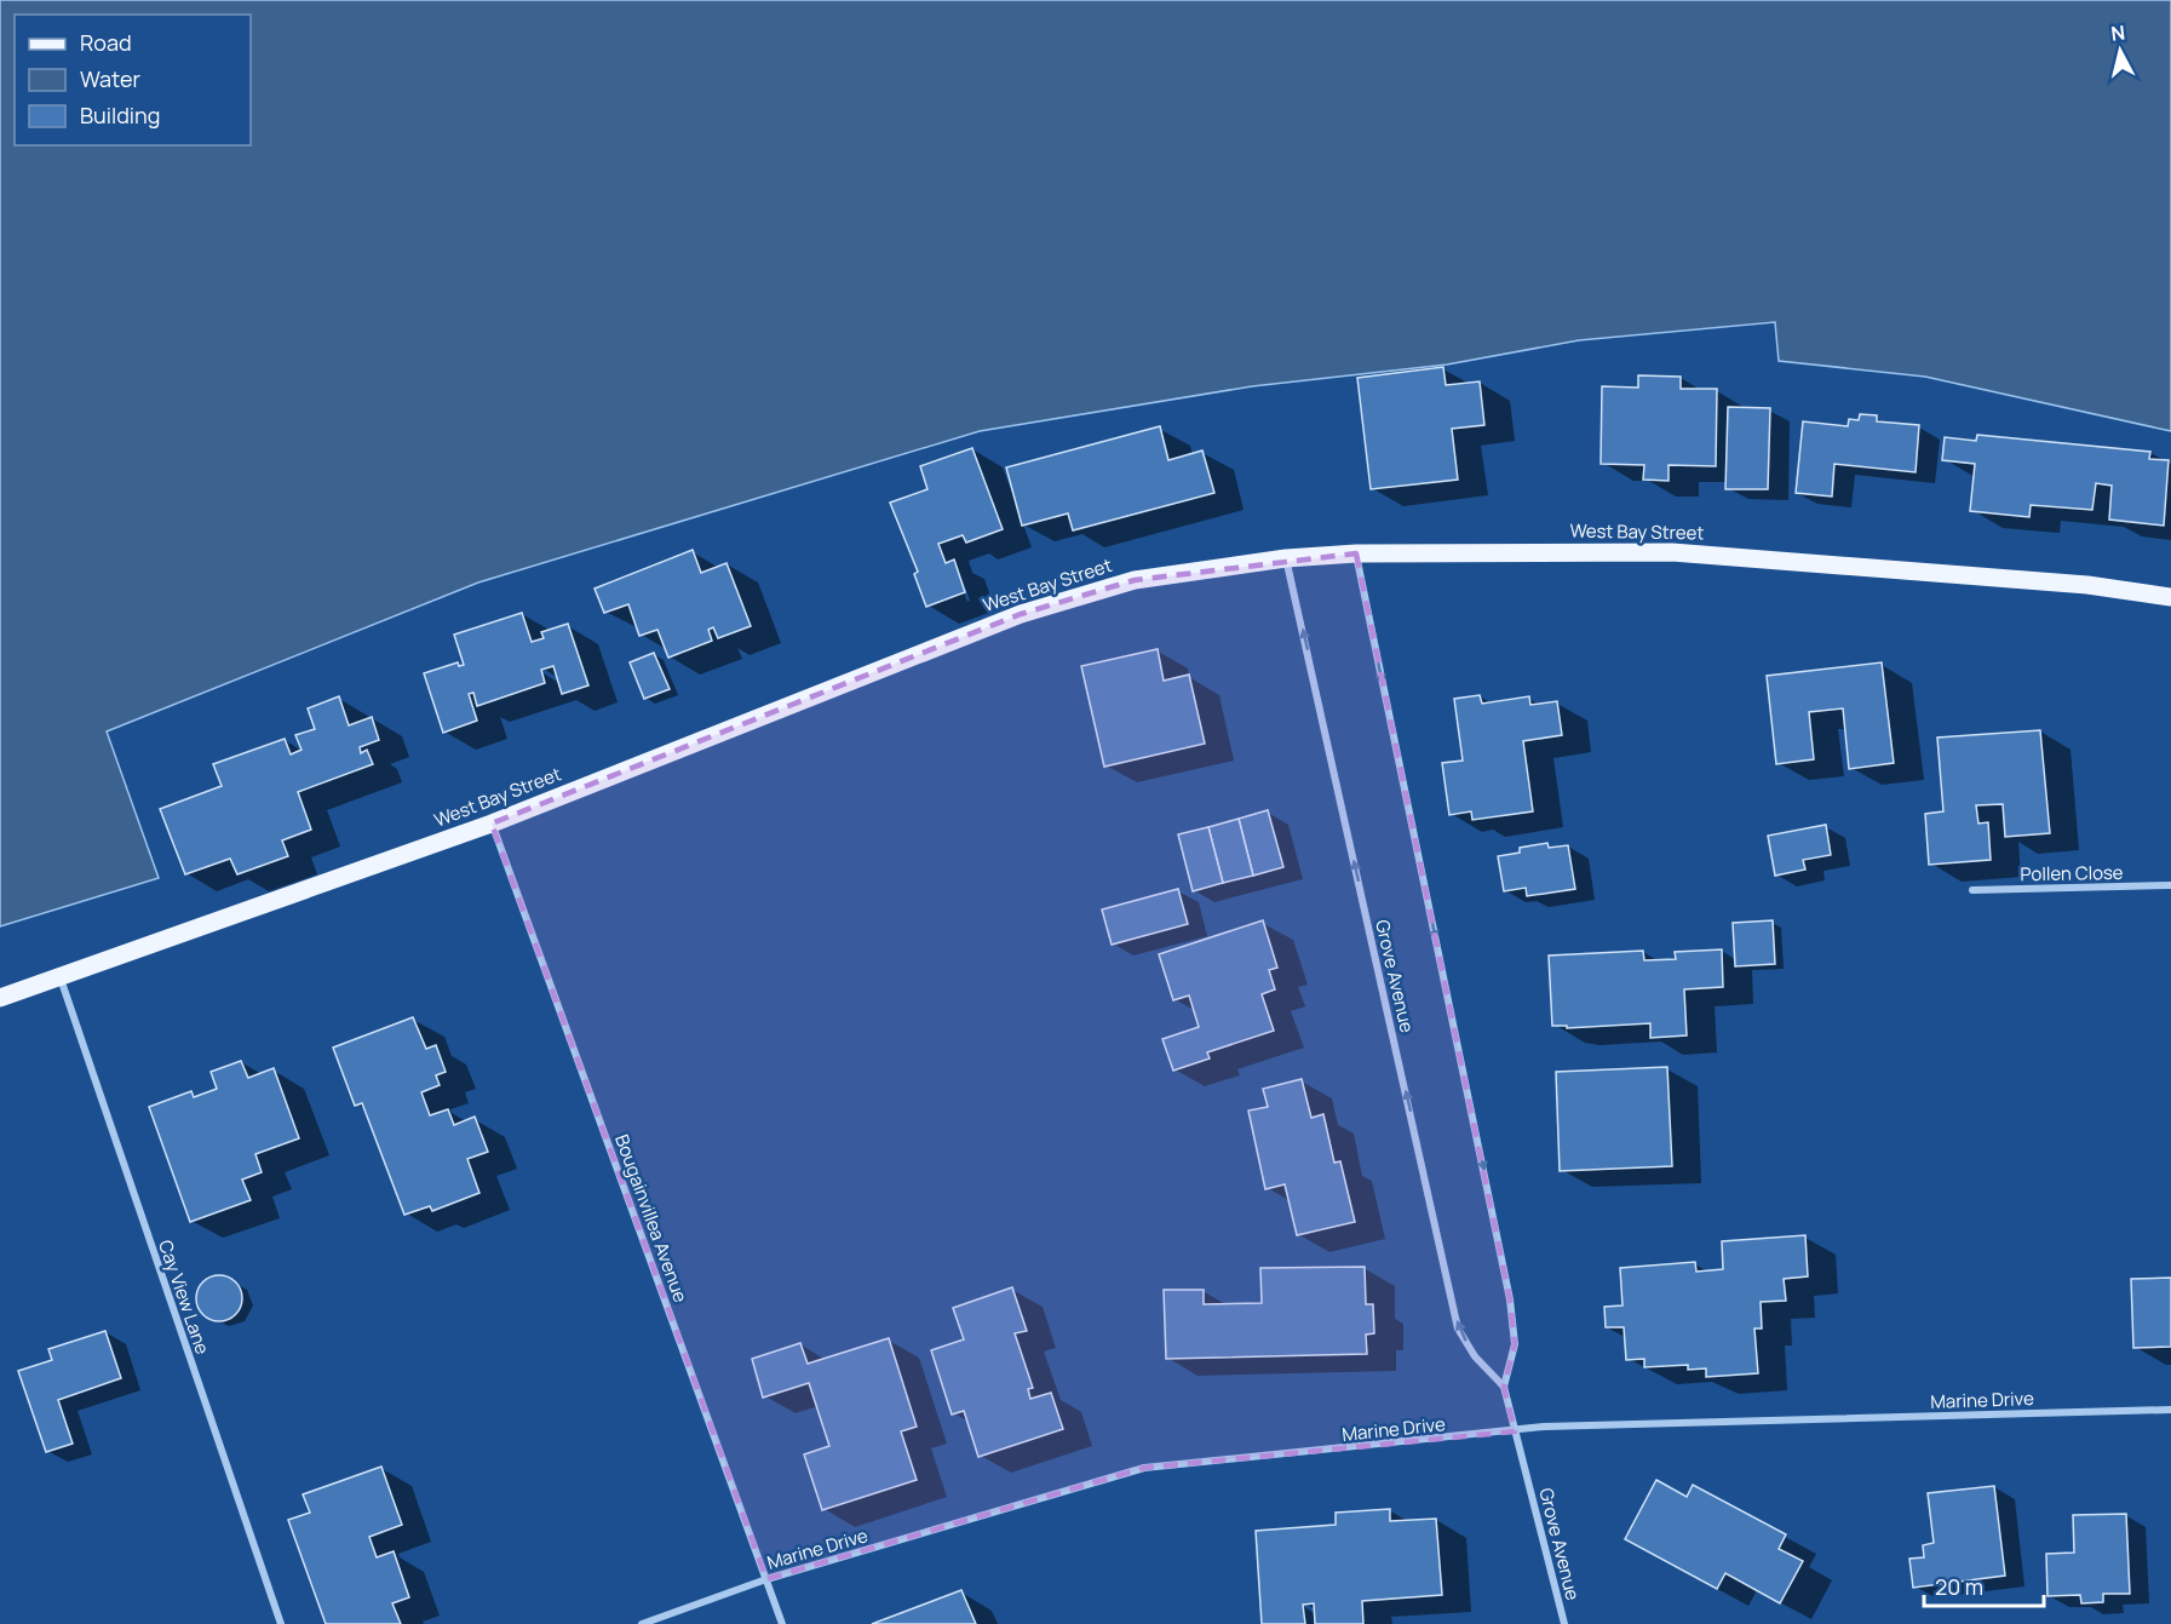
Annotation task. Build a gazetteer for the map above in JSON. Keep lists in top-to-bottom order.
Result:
{
  "streets": {
    "main road": ["West Bay Street"],
    "street": [
      "Pollen Close",
      "Grove Avenue",
      "Bougainvillea Avenue",
      "Cay View Lane",
      "Marine Drive"
    ]
  },
  "crossings": [
    ["West Bay Street", "Grove Avenue"],
    ["West Bay Street", "Bougainvillea Avenue"],
    ["West Bay Street", "Cay View Lane"],
    ["Grove Avenue", "Marine Drive"],
    ["Bougainvillea Avenue", "Marine Drive"]
  ],
  "legend": ["Road", "Water", "Building"],
  "scale_bar": "20 m",
  "north": "top"
}
